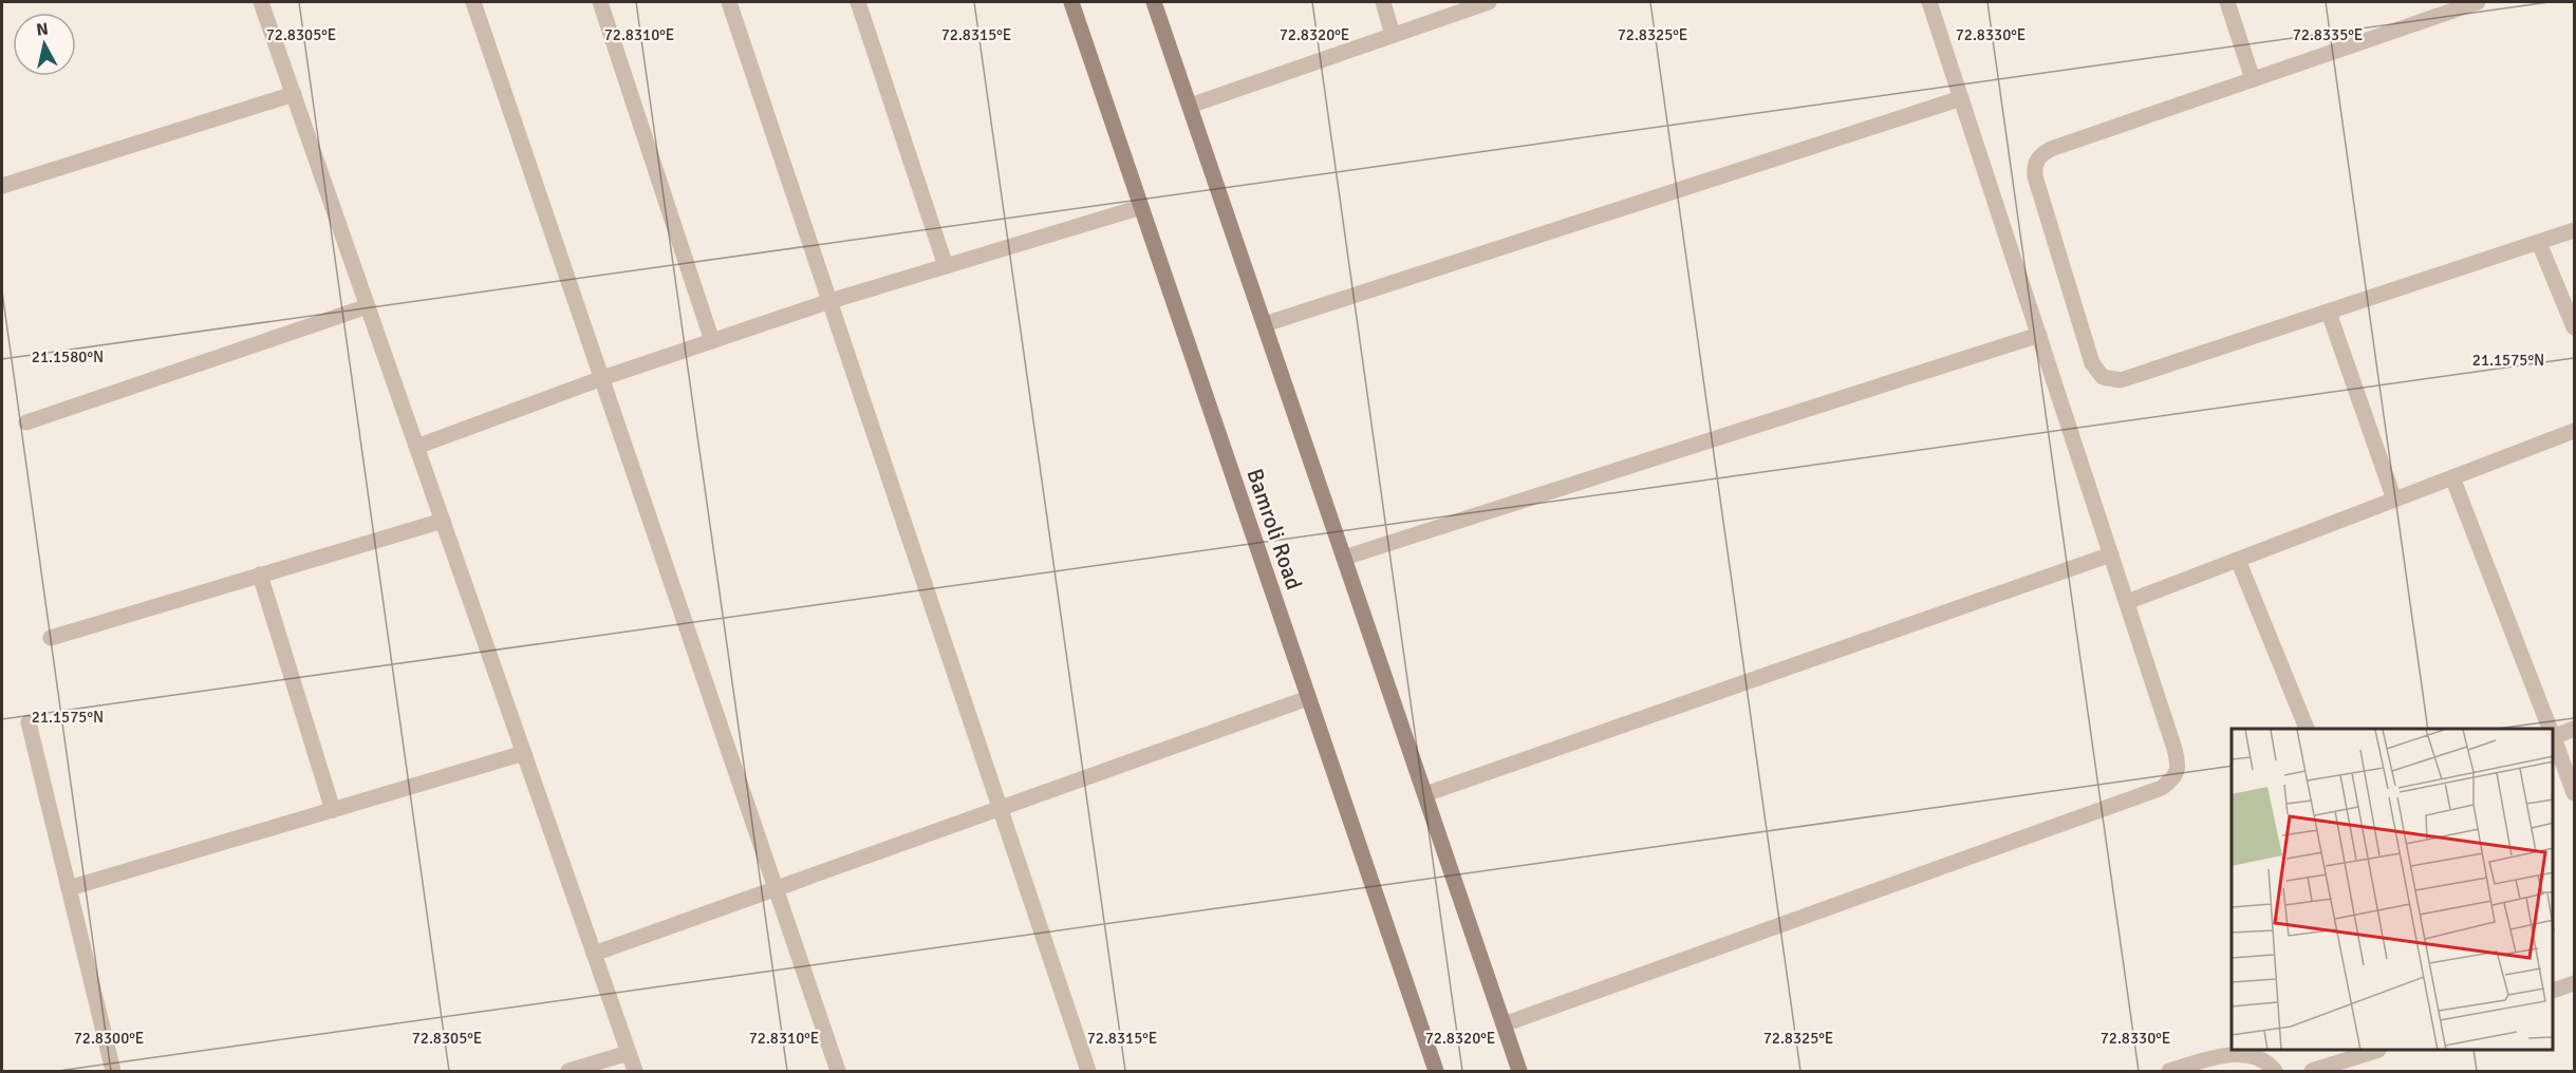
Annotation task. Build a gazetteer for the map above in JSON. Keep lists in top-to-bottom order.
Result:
{
  "streets": {
    "street": ["Bamroli Road"]
  },
  "north": "top",
  "coordinates": [
    "72.8305°E",
    "72.8310°E",
    "72.8315°E",
    "72.8320°E",
    "72.8325°E",
    "72.8330°E",
    "72.8335°E",
    "21.1580°N",
    "21.1575°N",
    "72.8300°E"
  ]
}
